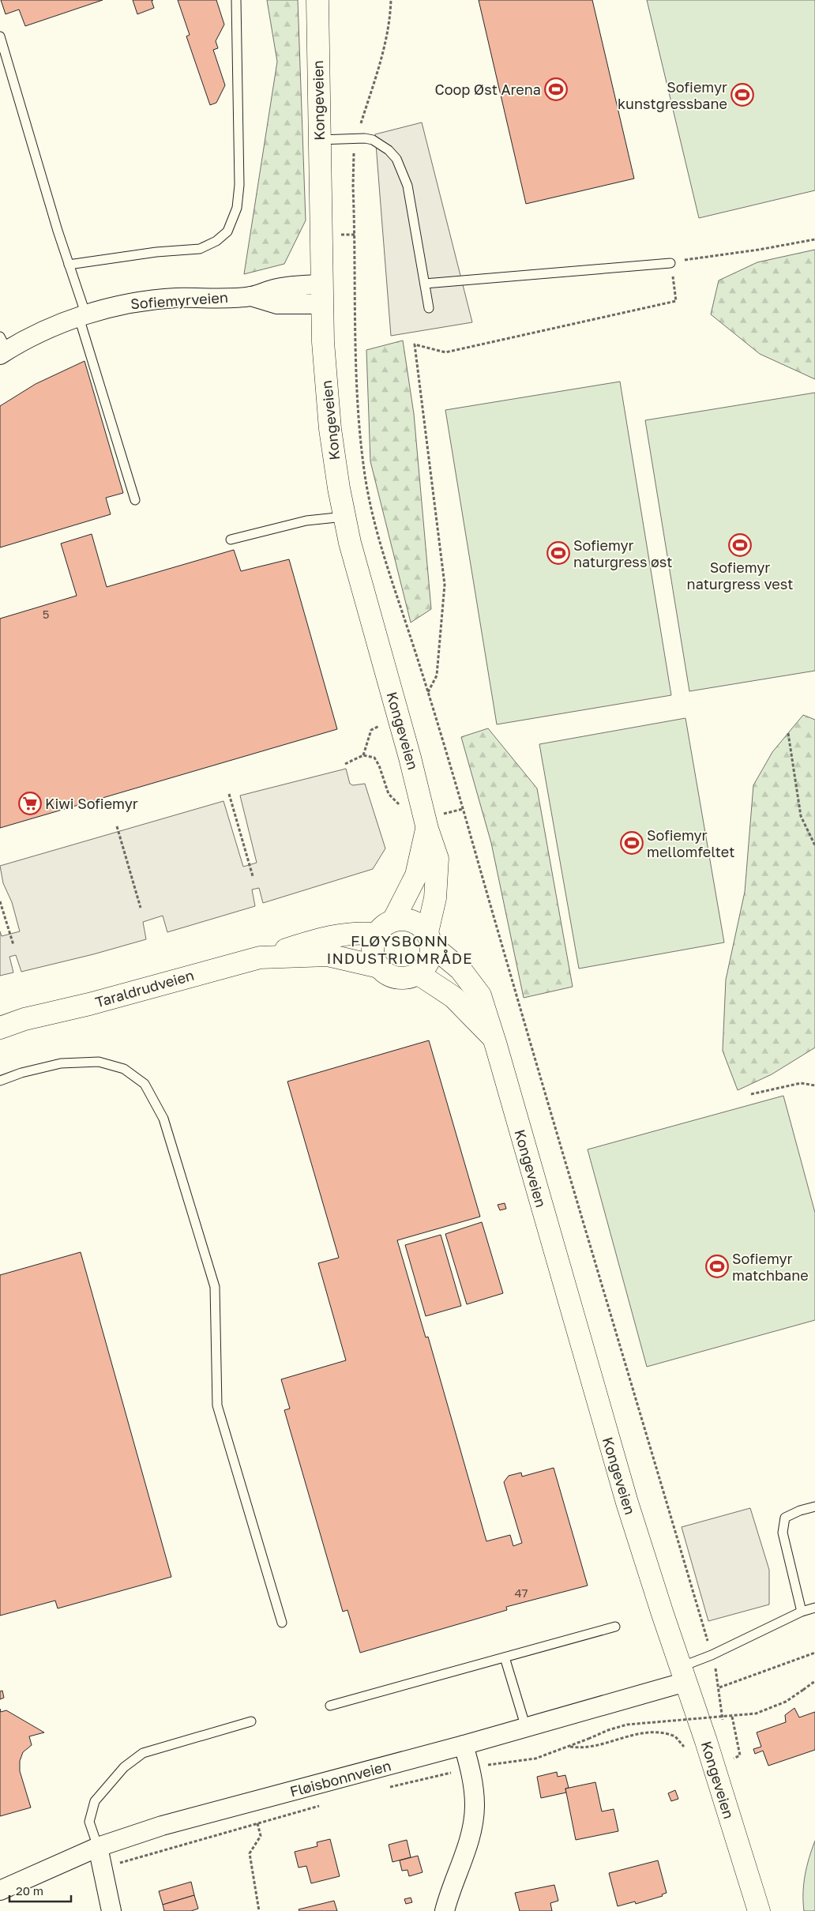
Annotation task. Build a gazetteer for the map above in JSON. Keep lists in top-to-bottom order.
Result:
{
  "streets": {
    "main road": ["Kongeveien", "Taraldrudveien"],
    "street": ["Sofiemyrveien", "Fløisbonnveien"]
  },
  "crossings": [
    ["Kongeveien", "Sofiemyrveien"],
    ["Kongeveien", "Taraldrudveien"],
    ["Kongeveien", "Fløisbonnveien"]
  ],
  "districts": ["FLØYSBONN INDUSTRIOMRÅDE"],
  "places": {
    "sports": [
      "Coop Øst Arena",
      "Sofiemyr kunstgressbane",
      "Sofiemyr naturgress vest",
      "Sofiemyr naturgress øst",
      "Sofiemyr mellomfeltet",
      "Sofiemyr matchbane"
    ],
    "supermarket": ["Kiwi Sofiemyr"]
  },
  "house_numbers": ["5", "47"],
  "scale_bar": "20 m"
}
